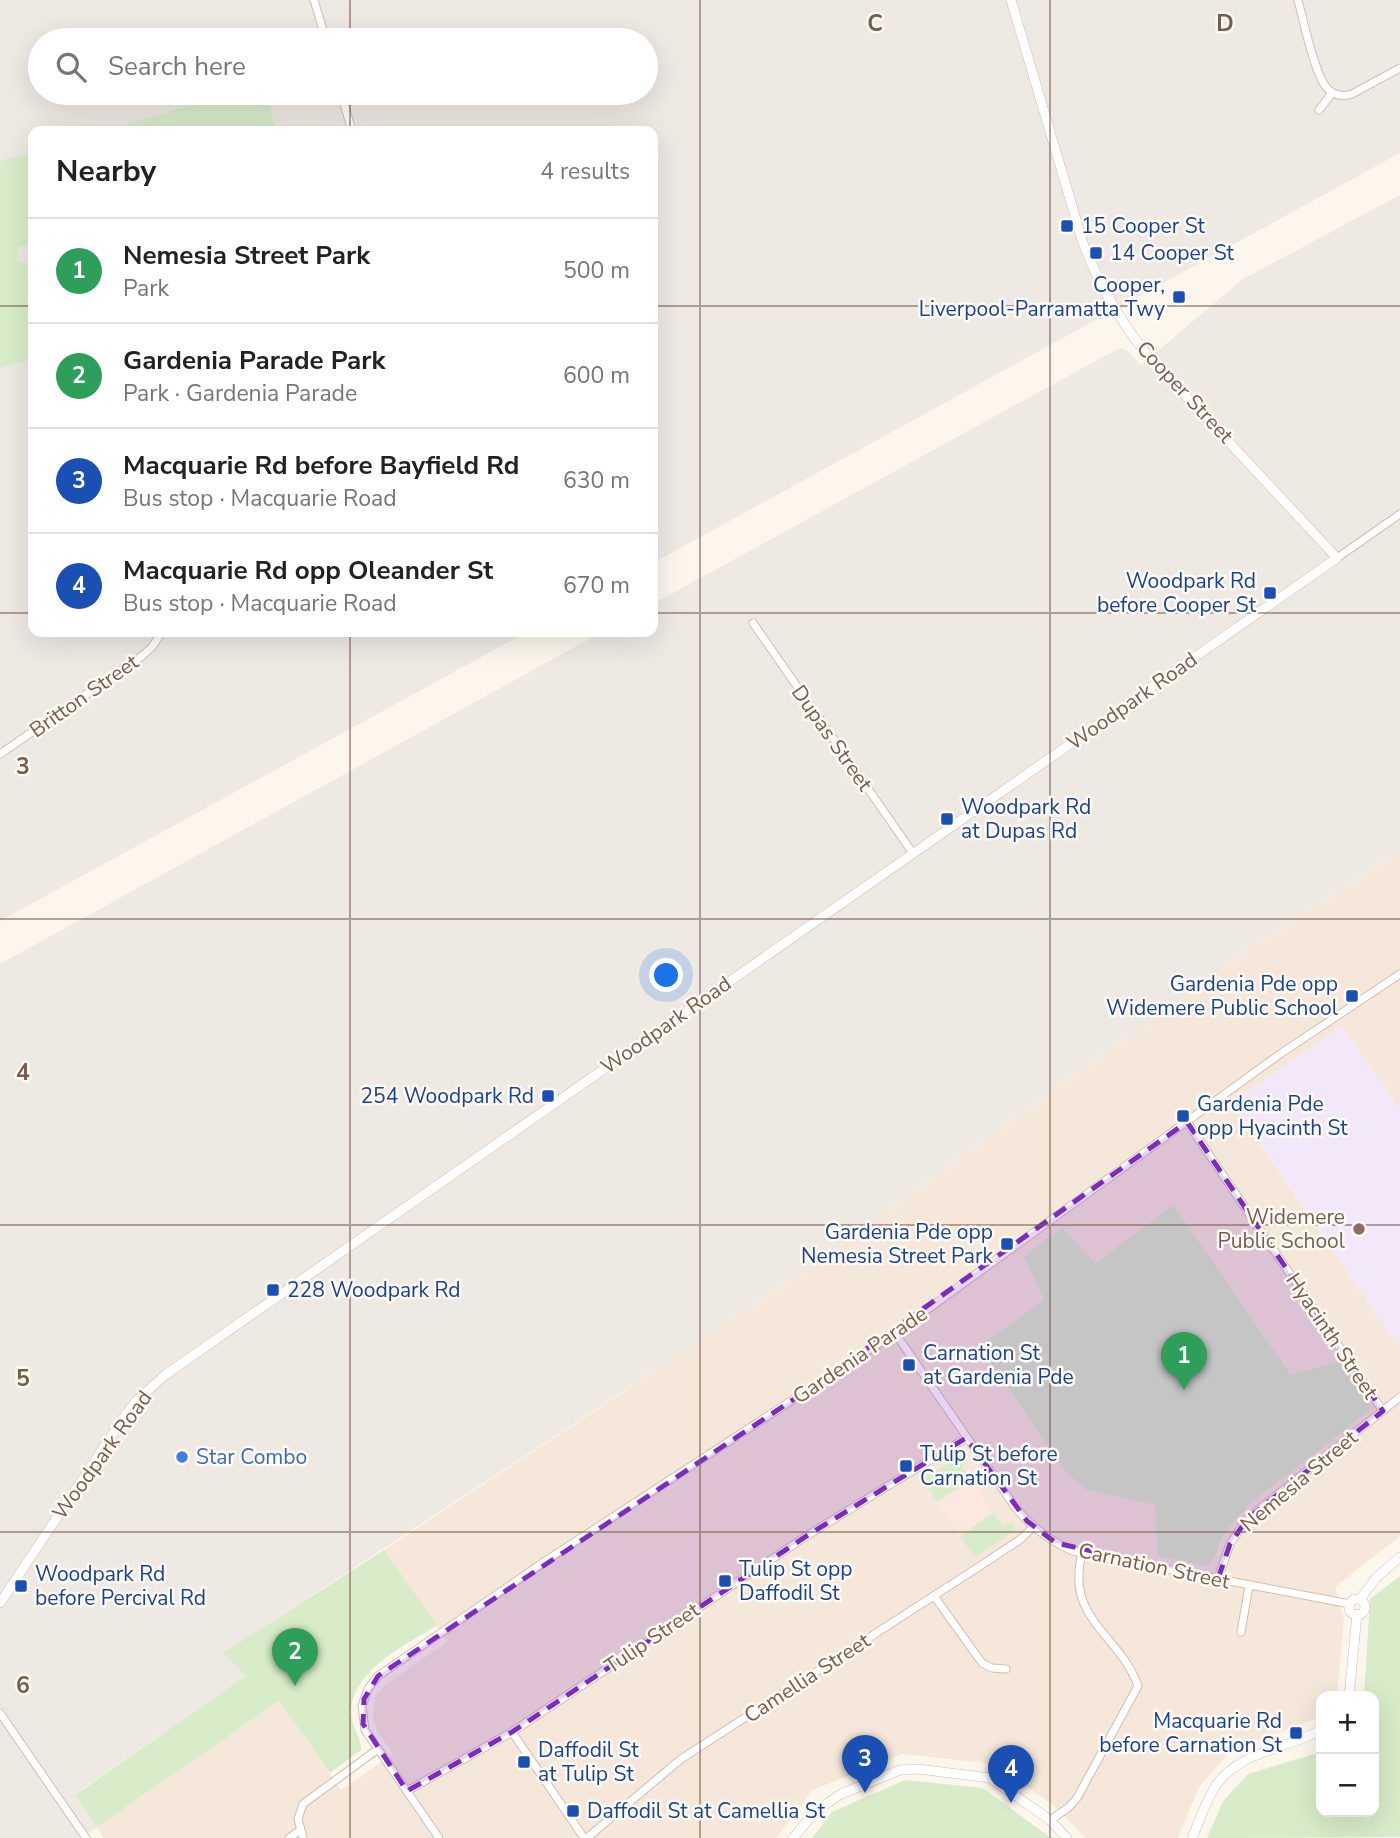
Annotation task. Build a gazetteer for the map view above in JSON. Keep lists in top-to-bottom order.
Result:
{
  "streets": {
    "street": [
      "Cooper Street",
      "Britton Street",
      "Woodpark Road",
      "Dupas Street",
      "Hyacinth Street",
      "Gardenia Parade",
      "Nemesia Street",
      "Carnation Street",
      "Tulip Street",
      "Camellia Street"
    ]
  },
  "crossings": [
    ["Cooper Street", "Woodpark Road"],
    ["Woodpark Road", "Dupas Street"],
    ["Hyacinth Street", "Gardenia Parade"],
    ["Hyacinth Street", "Nemesia Street"],
    ["Gardenia Parade", "Carnation Street"],
    ["Gardenia Parade", "Tulip Street"],
    ["Nemesia Street", "Carnation Street"],
    ["Carnation Street", "Tulip Street"],
    ["Carnation Street", "Camellia Street"]
  ],
  "places": {
    "transit": [
      "15 Cooper St",
      "14 Cooper St",
      "Cooper, Liverpool-Parramatta Twy",
      "Woodpark Rd before Cooper St",
      "Woodpark Rd at Dupas Rd",
      "Gardenia Pde opp Widemere Public School",
      "254 Woodpark Rd",
      "Gardenia Pde opp Hyacinth St",
      "Gardenia Pde opp Nemesia Street Park",
      "228 Woodpark Rd",
      "Carnation St at Gardenia Pde",
      "Tulip St before Carnation St",
      "Tulip St opp Daffodil St",
      "Woodpark Rd before Percival Rd",
      "Macquarie Rd before Carnation St",
      "Daffodil St at Tulip St",
      "Daffodil St at Camellia St"
    ],
    "other": ["Widemere Public School", "Star Combo"]
  },
  "page": {
    "search": "Search here",
    "heading": ["Nearby", "4 results"],
    "list": [
      {
        "mark": "1",
        "name": "Nemesia Street Park",
        "note": "Park",
        "value": "500 m"
      },
      {
        "mark": "2",
        "name": "Gardenia Parade Park",
        "note": "Park · Gardenia Parade",
        "value": "600 m"
      },
      {
        "mark": "3",
        "name": "Macquarie Rd before Bayfield Rd",
        "note": "Bus stop · Macquarie Road",
        "value": "630 m"
      },
      {
        "mark": "4",
        "name": "Macquarie Rd opp Oleander St",
        "note": "Bus stop · Macquarie Road",
        "value": "670 m"
      }
    ],
    "pins": [
      "1",
      "2",
      "3",
      "4"
    ],
    "map_buttons": ["+", "−"]
  },
  "grid": {
    "columns": ["C", "D"],
    "rows": [
      "3",
      "4",
      "5",
      "6"
    ]
  }
}
